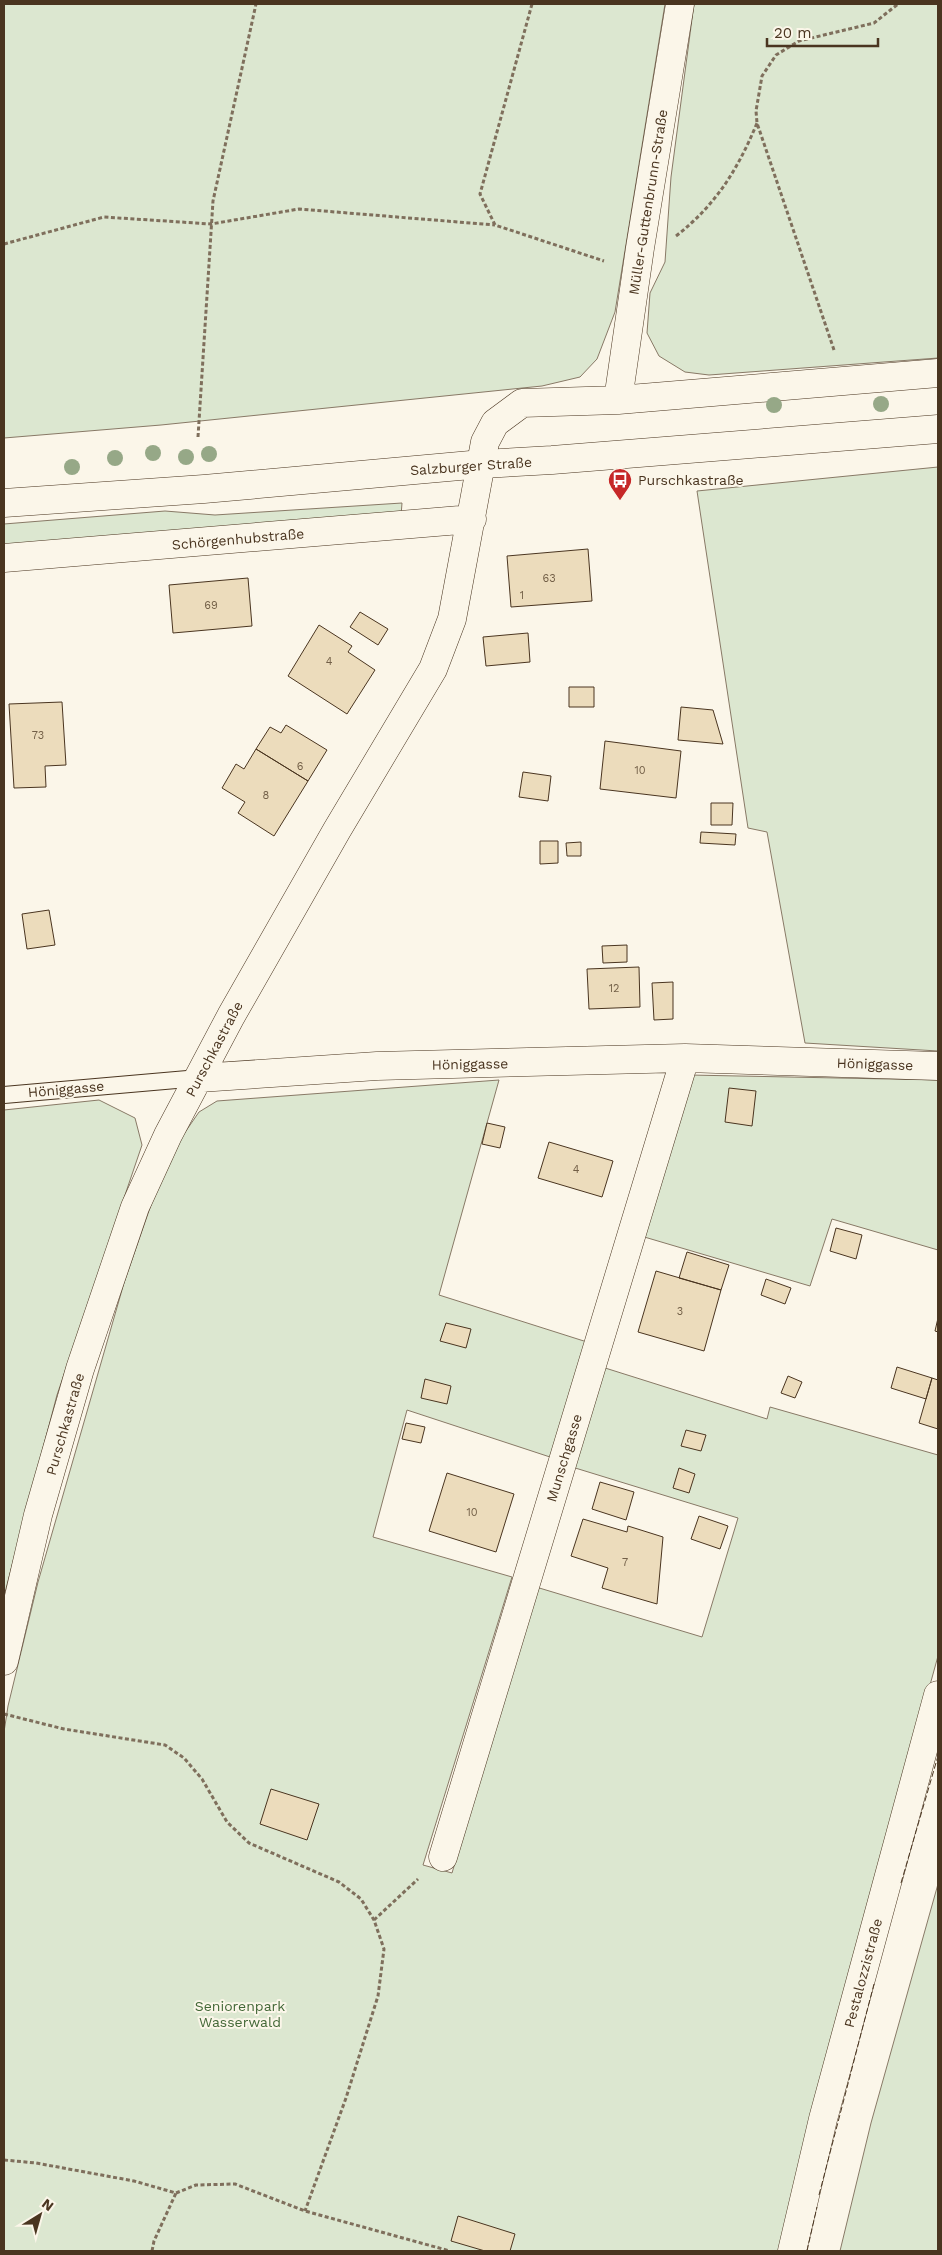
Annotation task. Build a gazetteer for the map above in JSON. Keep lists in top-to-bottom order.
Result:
{
  "streets": {
    "street": [
      "Müller-Guttenbrunn-Straße",
      "Salzburger Straße",
      "Schörgenhubstraße",
      "Purschkastraße",
      "Höniggasse",
      "Munschgasse",
      "Pestalozzistraße"
    ]
  },
  "crossings": [
    ["Müller-Guttenbrunn-Straße", "Purschkastraße"],
    ["Salzburger Straße", "Purschkastraße"],
    ["Schörgenhubstraße", "Purschkastraße"],
    ["Purschkastraße", "Höniggasse"],
    ["Höniggasse", "Munschgasse"]
  ],
  "parks": ["Seniorenpark Wasserwald"],
  "places": {
    "bus stop": ["Purschkastraße"]
  },
  "house_numbers": [
    "63",
    "1",
    "69",
    "4",
    "73",
    "6",
    "10",
    "8",
    "12",
    "4",
    "3",
    "10",
    "7"
  ],
  "scale_bar": "20 m",
  "north": "top right"
}
